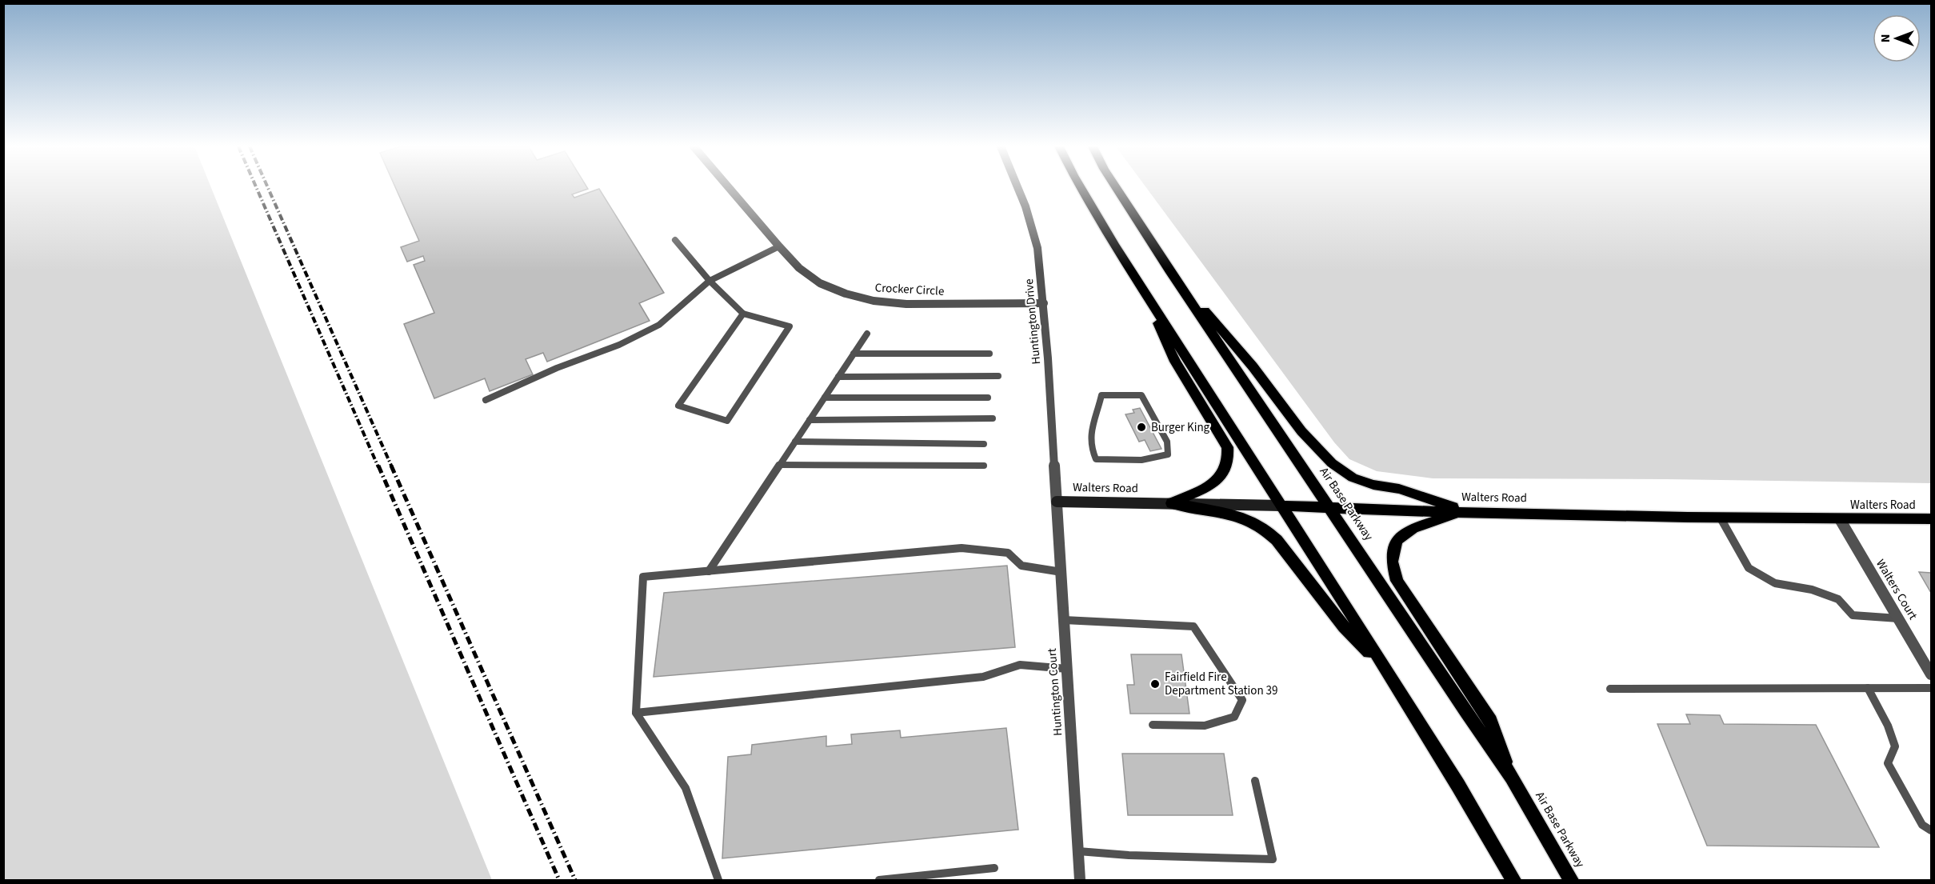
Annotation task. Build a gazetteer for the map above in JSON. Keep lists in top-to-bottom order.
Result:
{
  "streets": {
    "main road": ["Walters Road", "Air Base Parkway"],
    "street": [
      "Crocker Circle",
      "Huntington Drive",
      "Walters Court",
      "Huntington Court"
    ]
  },
  "crossings": [
    ["Crocker Circle", "Huntington Drive"],
    ["Huntington Drive", "Walters Road"],
    ["Huntington Drive", "Huntington Court"],
    ["Walters Road", "Air Base Parkway"],
    ["Walters Road", "Walters Court"],
    ["Walters Road", "Huntington Court"]
  ],
  "places": ["Burger King", "Fairfield Fire Department Station 39"],
  "north": "left"
}
